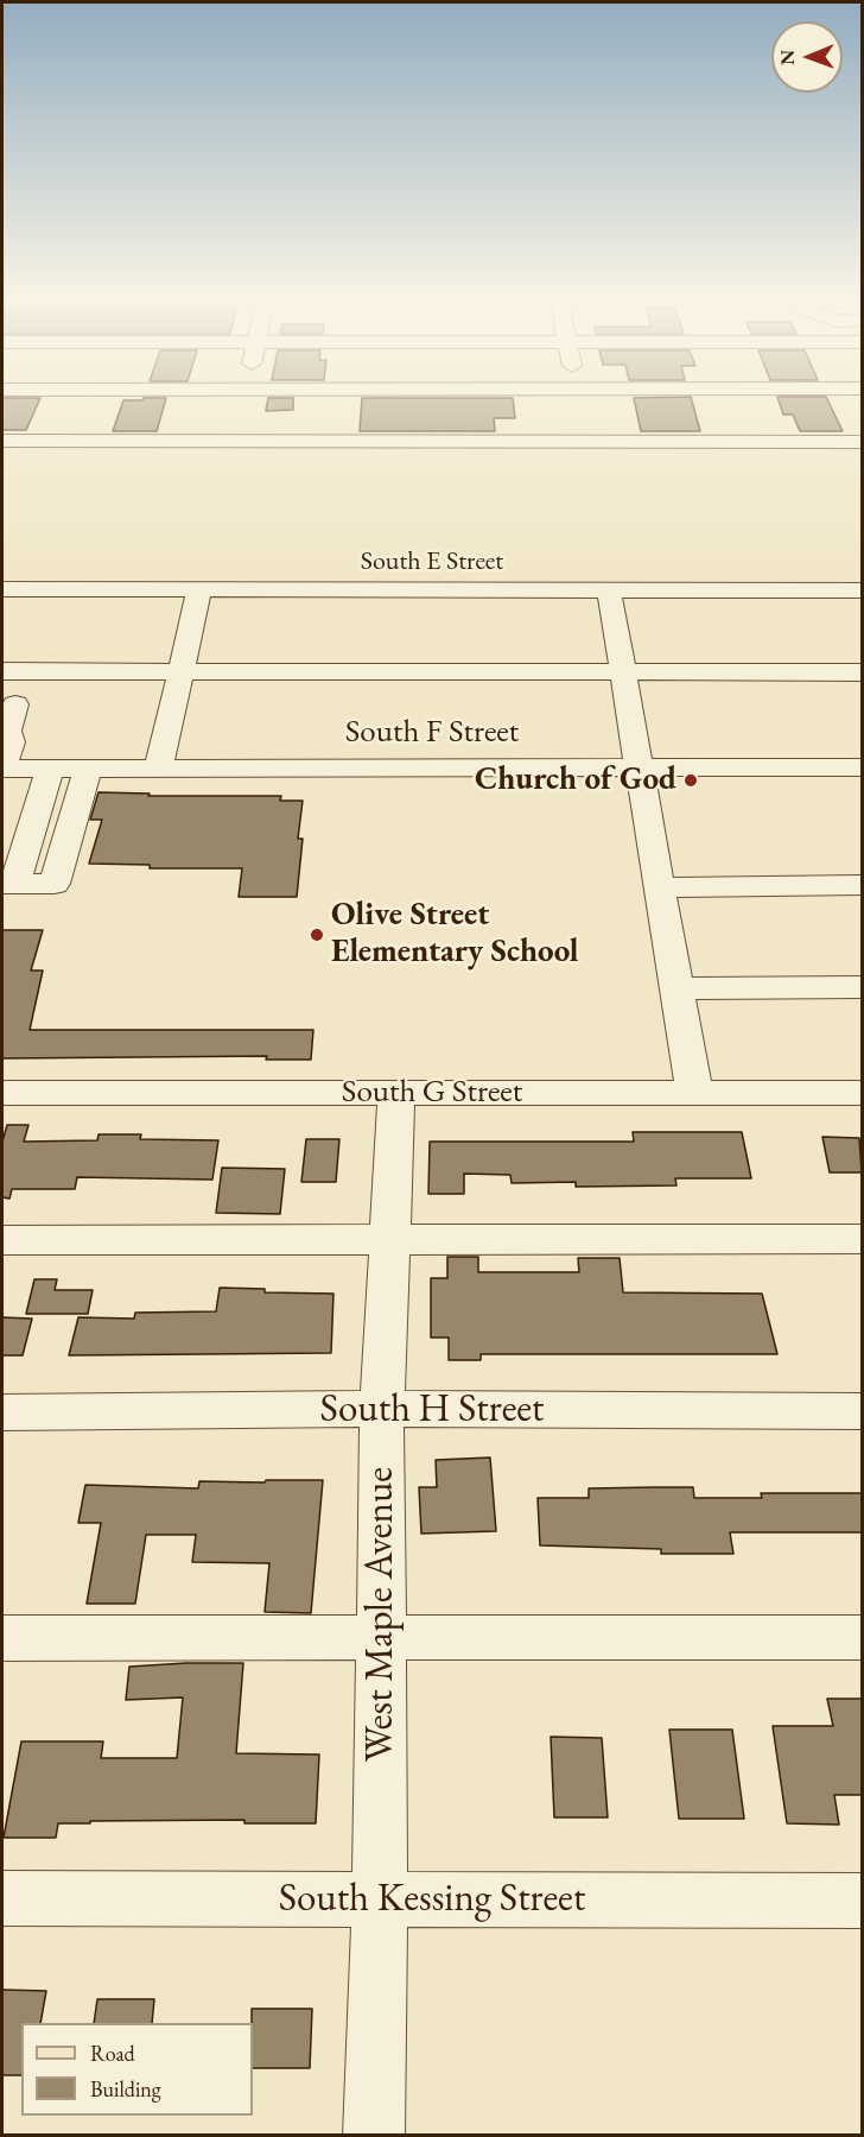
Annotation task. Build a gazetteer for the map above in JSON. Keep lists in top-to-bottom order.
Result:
{
  "streets": {
    "street": [
      "South E Street",
      "South F Street",
      "South G Street",
      "South H Street",
      "West Maple Avenue",
      "South Kessing Street"
    ]
  },
  "crossings": [
    ["South G Street", "West Maple Avenue"],
    ["South H Street", "West Maple Avenue"],
    ["West Maple Avenue", "South Kessing Street"]
  ],
  "places": ["Church of God", "Olive Street Elementary School"],
  "legend": ["Road", "Building"],
  "north": "left"
}
